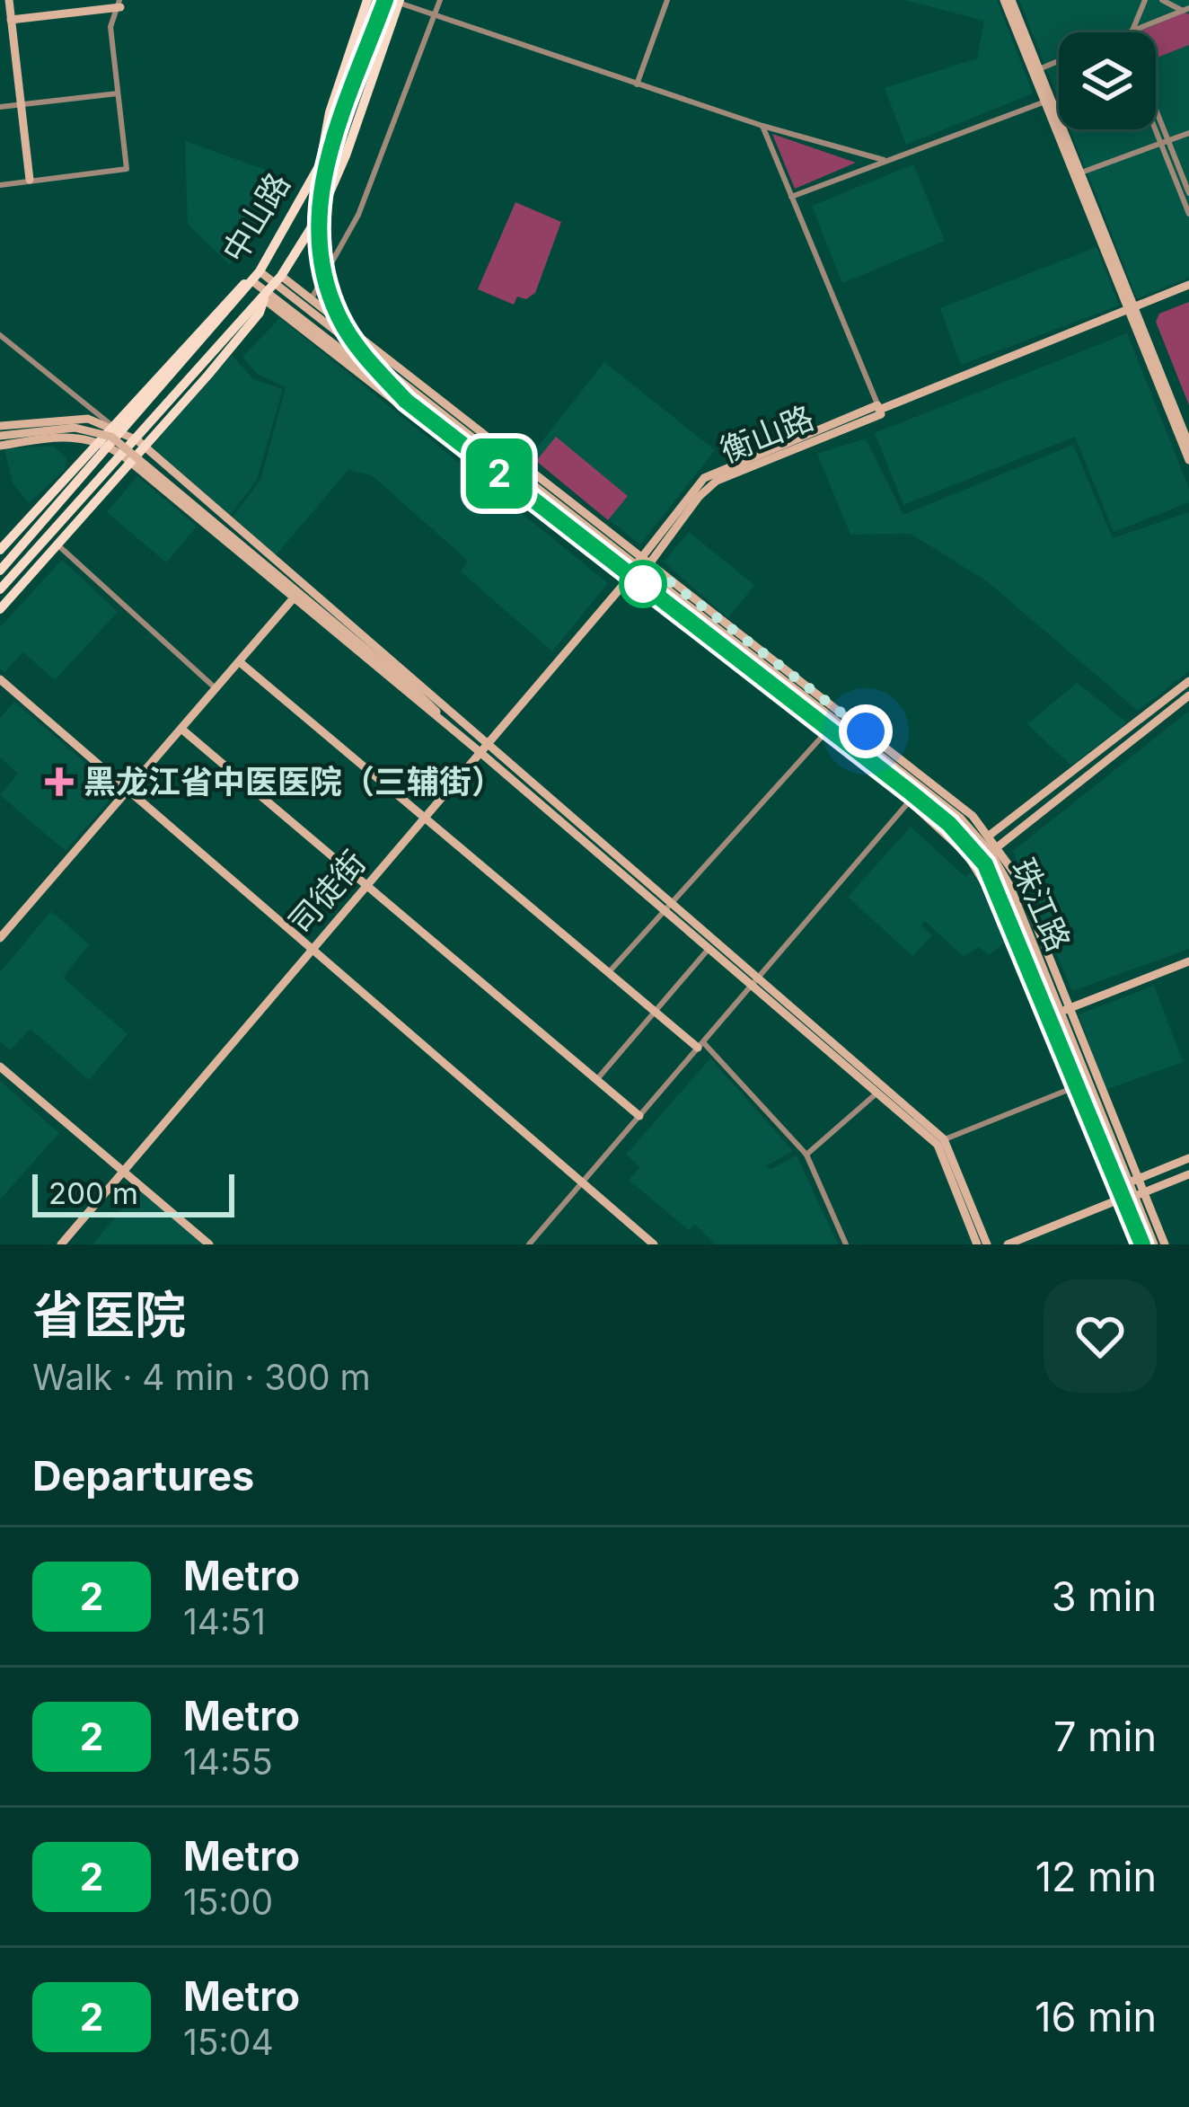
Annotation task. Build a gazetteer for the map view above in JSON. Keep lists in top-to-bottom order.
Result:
{
  "streets": {
    "main road": [
      "中山路",
      "衡山路",
      "司徒街",
      "珠江路"
    ]
  },
  "crossings": [
    ["中山路", "珠江路"],
    ["衡山路", "司徒街"],
    ["衡山路", "珠江路"],
    ["司徒街", "珠江路"]
  ],
  "places": {
    "health": ["黑龙江省中医医院（三辅街）"]
  },
  "lines": ["metro line 2"],
  "scale_bar": "200 m",
  "page": {
    "on_map": "2",
    "scale": "200 m",
    "heading": [
      ["省医院", "Walk · 4 min · 300 m"],
      "Departures"
    ],
    "list": [
      {
        "mark": "2",
        "name": "Metro",
        "note": "14:51",
        "value": "3 min"
      },
      {
        "mark": "2",
        "name": "Metro",
        "note": "14:55",
        "value": "7 min"
      },
      {
        "mark": "2",
        "name": "Metro",
        "note": "15:00",
        "value": "12 min"
      },
      {
        "mark": "2",
        "name": "Metro",
        "note": "15:04",
        "value": "16 min"
      }
    ]
  }
}
